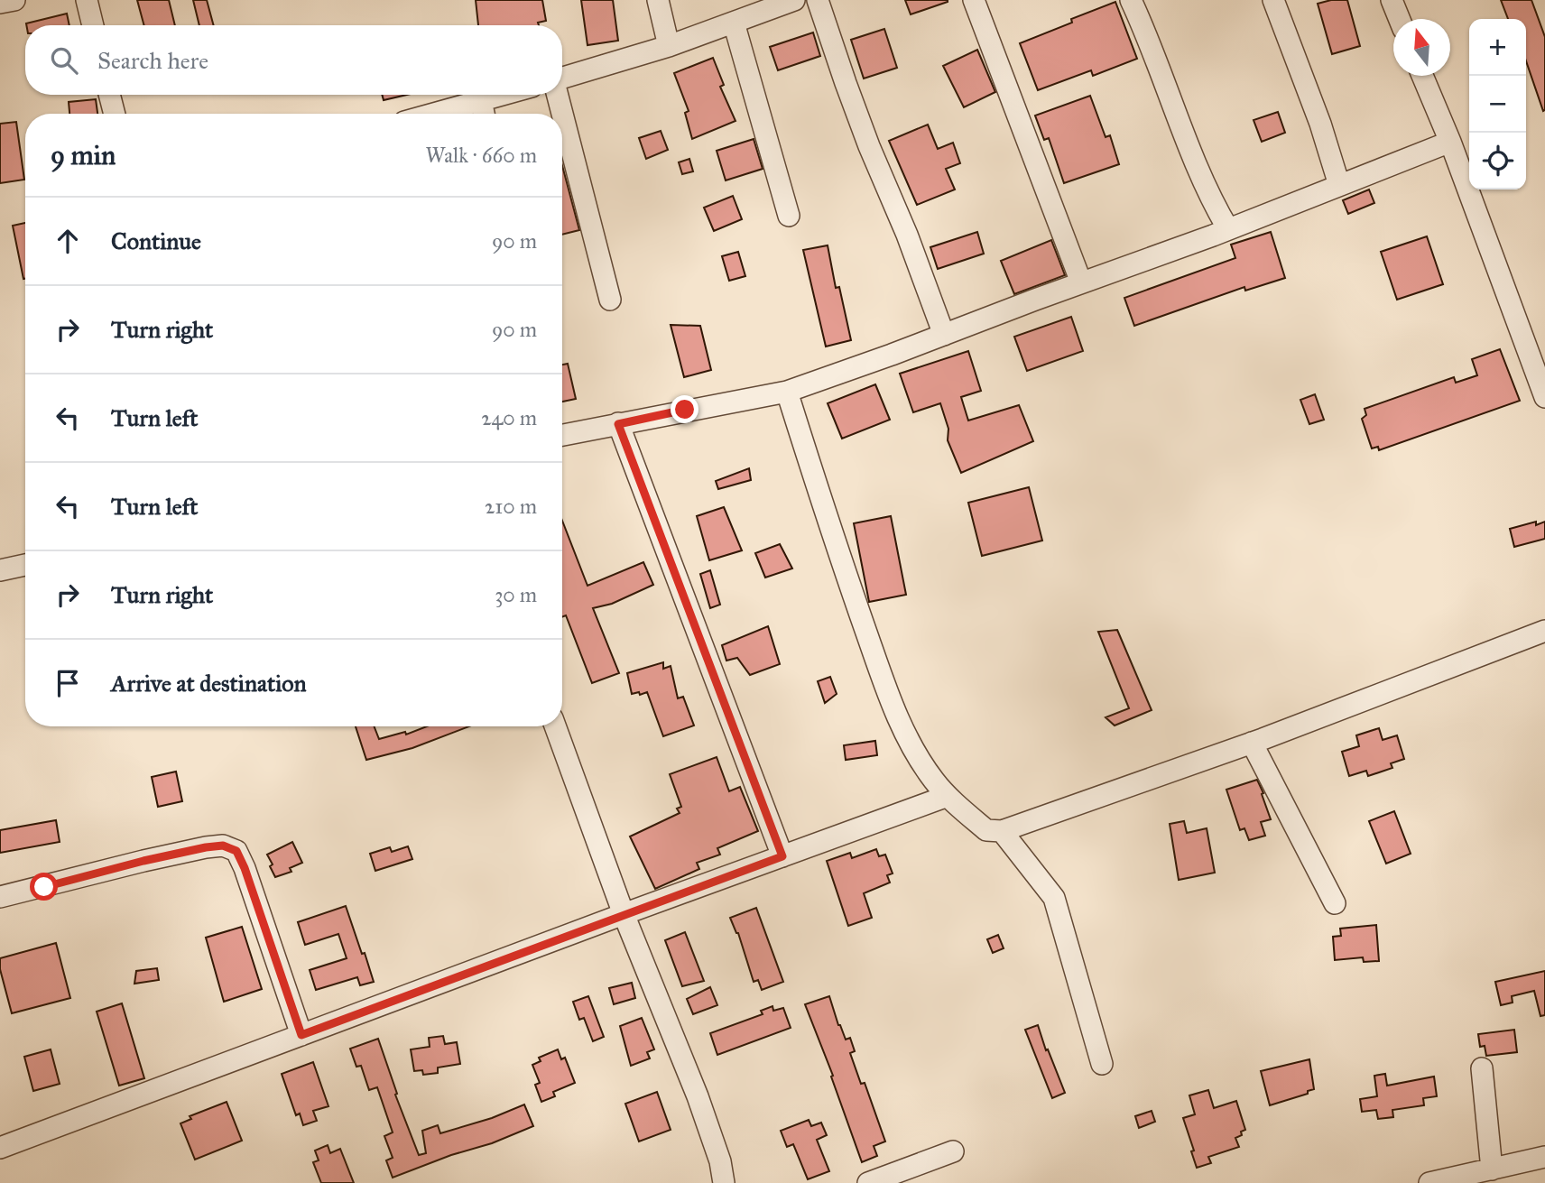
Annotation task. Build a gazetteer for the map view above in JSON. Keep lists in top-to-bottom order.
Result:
{
  "north": "top",
  "page": {
    "map_buttons": ["+", "−"],
    "search": "Search here",
    "heading": ["9 min", "Walk · 660 m"],
    "list": [
      ["Continue", "90 m"],
      ["Turn right", "90 m"],
      ["Turn left", "240 m"],
      ["Turn left", "210 m"],
      ["Turn right", "30 m"],
      "Arrive at destination"
    ]
  }
}
